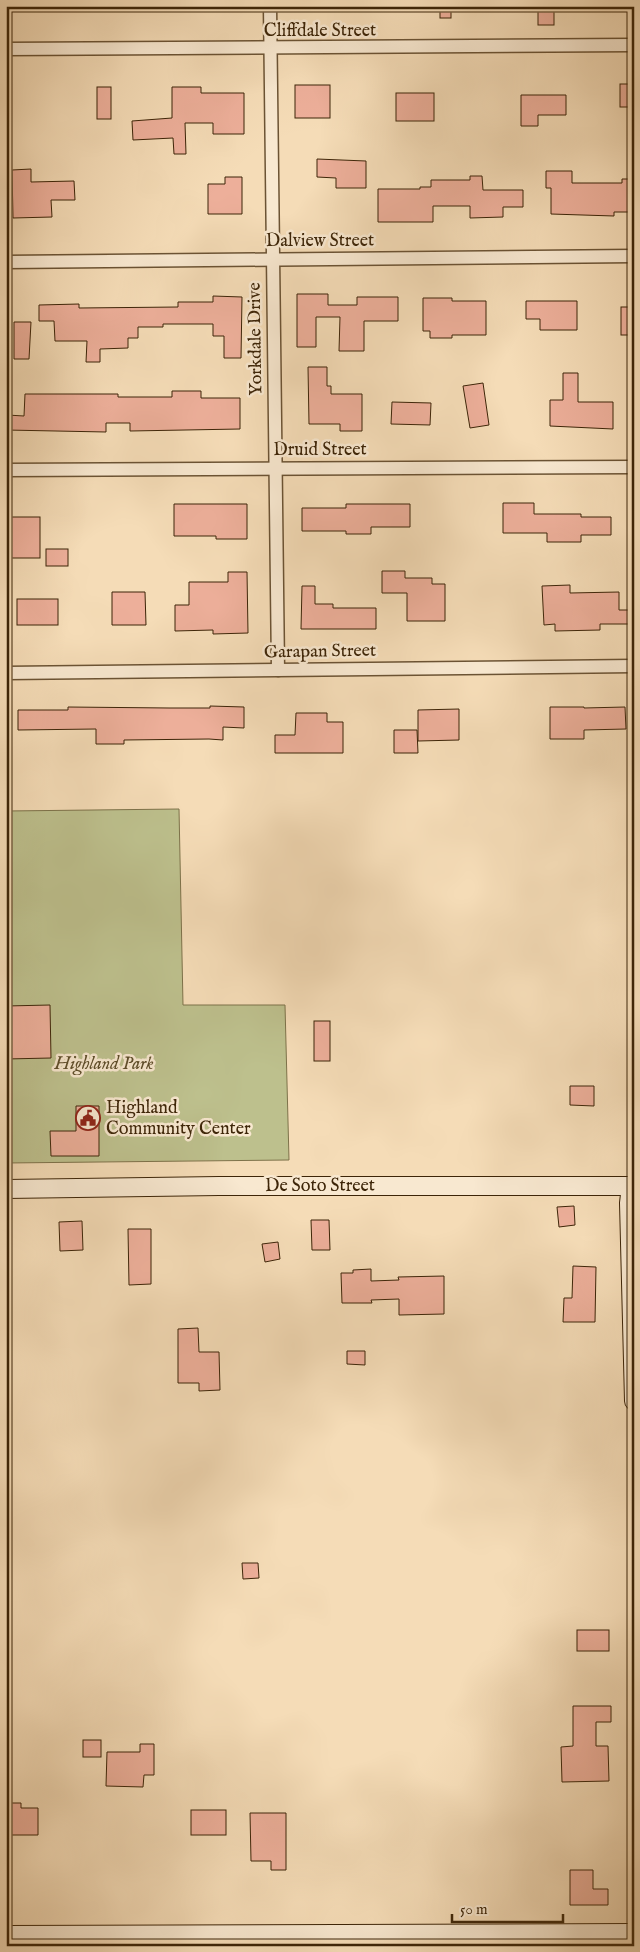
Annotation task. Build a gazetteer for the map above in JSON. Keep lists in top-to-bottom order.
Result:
{
  "streets": {
    "street": [
      "Cliffdale Street",
      "Dalview Street",
      "Yorkdale Drive",
      "Druid Street",
      "Garapan Street",
      "De Soto Street"
    ]
  },
  "crossings": [
    ["Cliffdale Street", "Yorkdale Drive"],
    ["Dalview Street", "Yorkdale Drive"],
    ["Yorkdale Drive", "Druid Street"],
    ["Yorkdale Drive", "Garapan Street"]
  ],
  "parks": ["Highland Park"],
  "places": {
    "public building": ["Highland Community Center"]
  },
  "scale_bar": "50 m"
}
